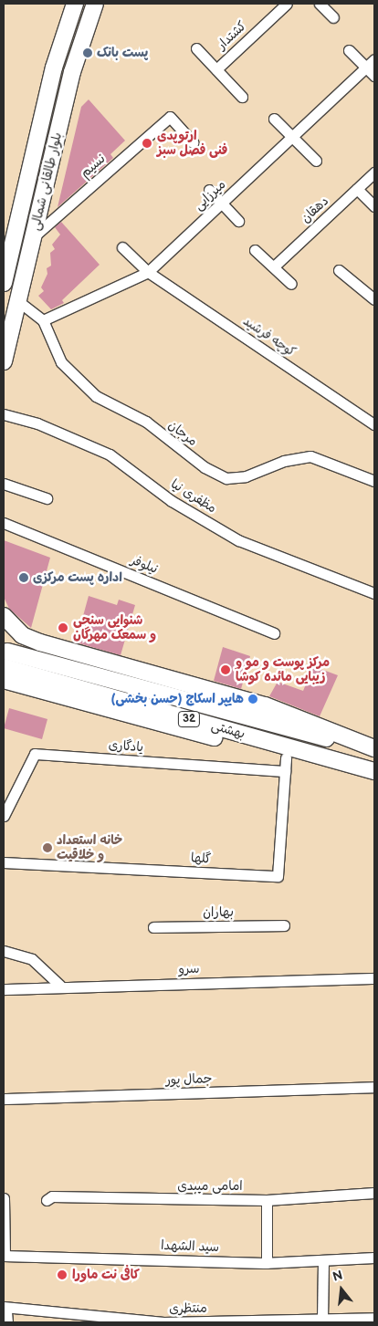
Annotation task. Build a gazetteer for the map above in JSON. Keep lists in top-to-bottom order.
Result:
{
  "streets": {
    "main road": ["بلوار طالقانی شمالی", "32", "بهشتى"],
    "street": [
      "کشتدار",
      "نسیم",
      "میرزایی",
      "دهقان",
      "كوچه فرشيد",
      "مرجان",
      "مظفری نیا",
      "نیلوفر",
      "یادگاری",
      "گلها",
      "بهاران",
      "سرو",
      "جمال پور",
      "امامی میبدی",
      "سید الشهدا",
      "منتظری"
    ]
  },
  "crossings": [
    ["نسیم", "بلوار طالقانی شمالی"],
    ["بلوار طالقانی شمالی", "مرجان"],
    ["میرزایی", "كوچه فرشيد"],
    ["میرزایی", "مرجان"],
    ["یادگاری", "گلها"]
  ],
  "places": [
    "پست بانک",
    "ارتوپدی فنی فصل سبز",
    "اداره پست مرکزی",
    "شنوایی سنجی و سمعک مهرگان",
    "مرکز پوست و مو و زیبایی مائده کوشا",
    "هایپر اسکاج (حسن بخشی)",
    "خانه استعداد و خلاقیت",
    "کافی نت ماورا"
  ],
  "north": "top"
}
